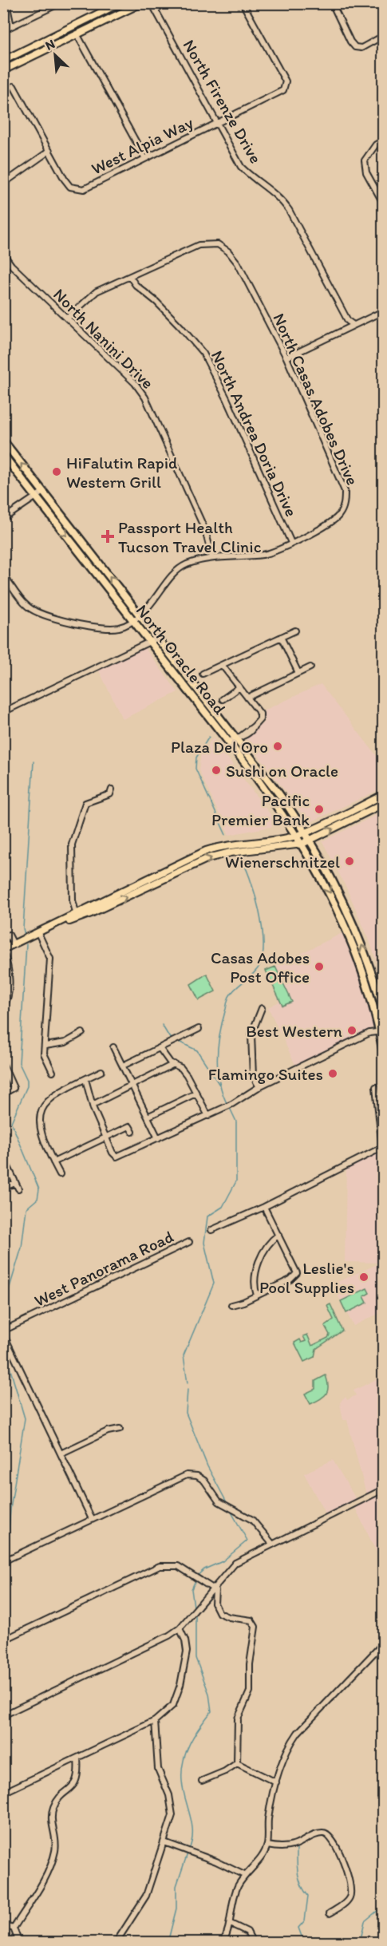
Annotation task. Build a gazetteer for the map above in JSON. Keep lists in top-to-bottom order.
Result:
{
  "streets": {
    "highway": ["North Oracle Road"],
    "street": [
      "North Firenze Drive",
      "West Alpia Way",
      "North Nanini Drive",
      "North Casas Adobes Drive",
      "North Andrea Doria Drive",
      "West Panorama Road"
    ]
  },
  "crossings": [
    ["North Firenze Drive", "West Alpia Way"],
    ["North Nanini Drive", "North Casas Adobes Drive"],
    ["North Casas Adobes Drive", "North Andrea Doria Drive"],
    ["North Casas Adobes Drive", "North Oracle Road"]
  ],
  "places": {
    "other": [
      "HiFalutin Rapid Western Grill",
      "Plaza Del Oro",
      "Sushi on Oracle",
      "Pacific Premier Bank",
      "Wienerschnitzel",
      "Casas Adobes Post Office",
      "Best Western",
      "Flamingo Suites",
      "Leslie's Pool Supplies"
    ],
    "health": ["Passport Health Tucson Travel Clinic"]
  },
  "north": "top left"
}
